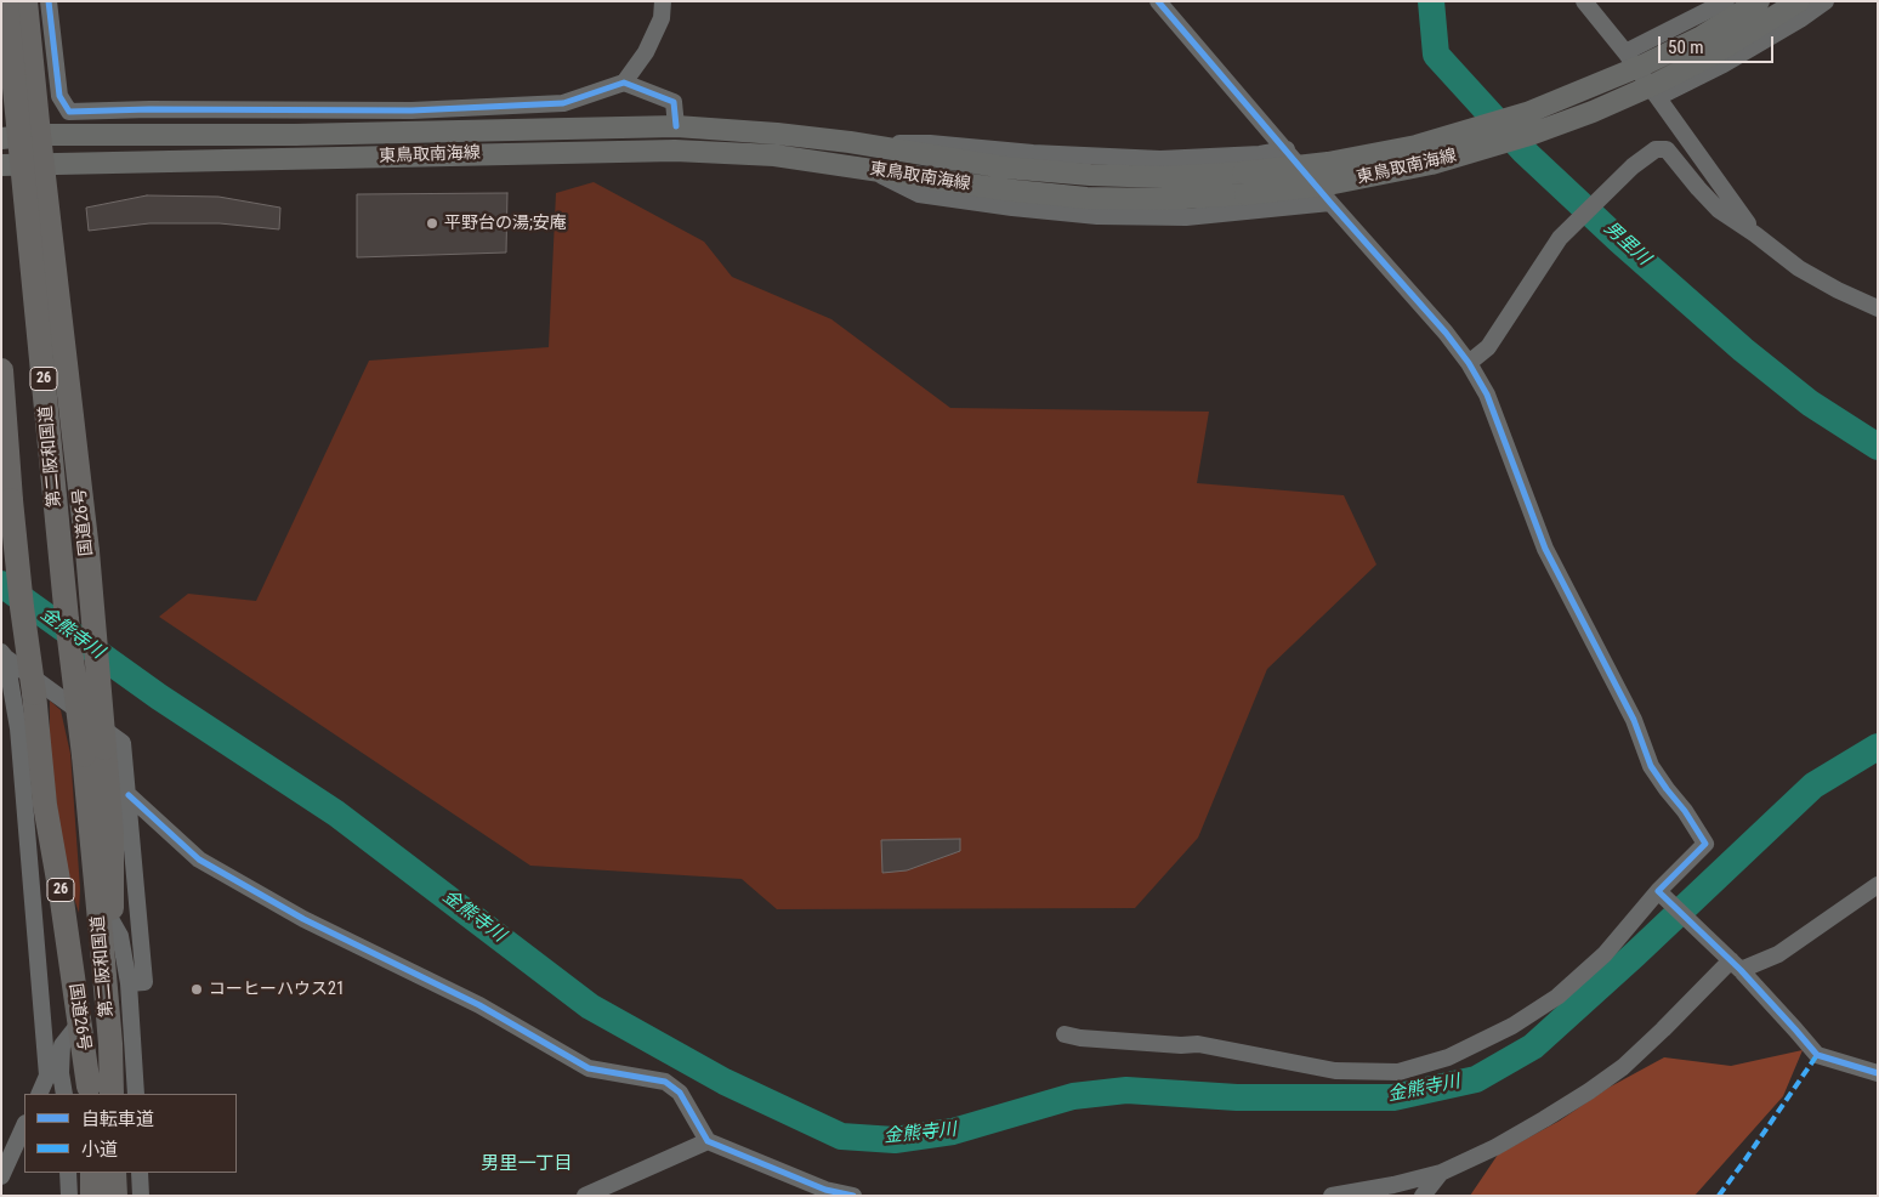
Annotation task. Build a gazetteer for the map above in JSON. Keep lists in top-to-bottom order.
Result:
{
  "streets": {
    "highway": ["26", "第二阪和国道", "国道26号"],
    "main road": ["東鳥取南海線"]
  },
  "crossings": [
    ["東鳥取南海線", "国道26号"],
    ["第二阪和国道", "国道26号"]
  ],
  "districts": ["男里一丁目"],
  "water": ["男里川", "金熊寺川"],
  "places": ["平野台の湯;安庵", "コーヒーハウス21"],
  "legend": ["自転車道", "小道"],
  "scale_bar": "50 m"
}
